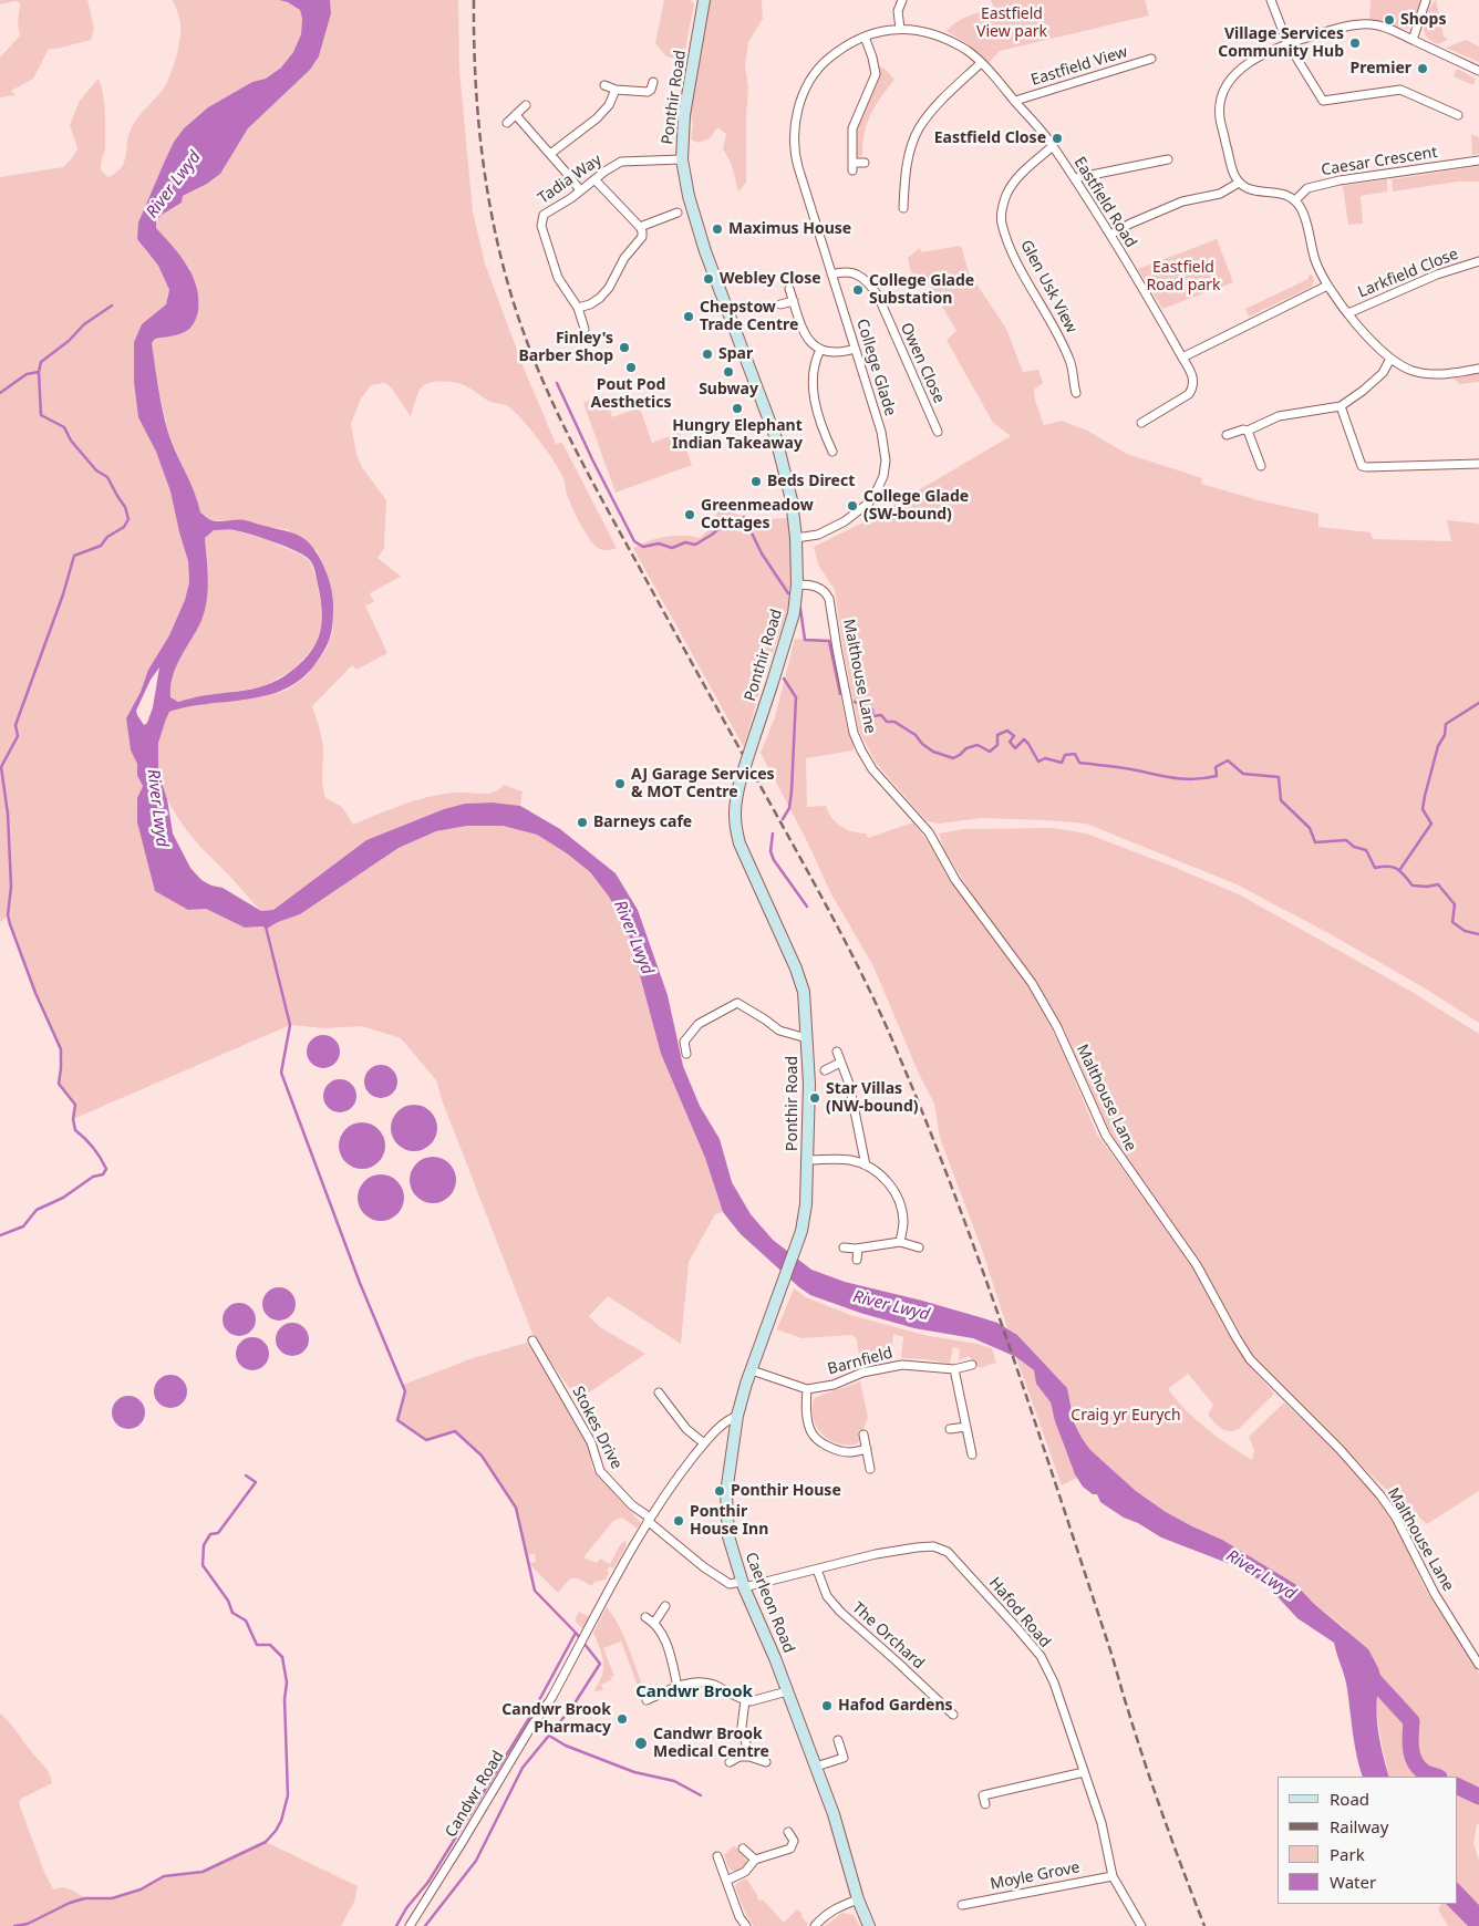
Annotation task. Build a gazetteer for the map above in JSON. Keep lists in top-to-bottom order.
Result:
{
  "streets": {
    "main road": ["Ponthir Road", "Caerleon Road"],
    "street": [
      "Eastfield View",
      "Caesar Crescent",
      "Tadia Way",
      "Eastfield Road",
      "Larkfield Close",
      "Glen Usk View",
      "Owen Close",
      "College Glade",
      "Malthouse Lane",
      "Barnfield",
      "Stokes Drive",
      "Hafod Road",
      "The Orchard",
      "Candwr Road",
      "Moyle Grove"
    ]
  },
  "crossings": [
    ["Eastfield View", "Eastfield Road"],
    ["Eastfield View", "College Glade"],
    ["Ponthir Road", "Tadia Way"],
    ["Ponthir Road", "College Glade"],
    ["Ponthir Road", "Malthouse Lane"],
    ["Ponthir Road", "Caerleon Road"],
    ["Eastfield Road", "Glen Usk View"],
    ["Eastfield Road", "College Glade"],
    ["Owen Close", "College Glade"],
    ["Barnfield", "Caerleon Road"],
    ["Stokes Drive", "Caerleon Road"],
    ["Stokes Drive", "Hafod Road"],
    ["Stokes Drive", "Candwr Road"],
    ["Caerleon Road", "Hafod Road"],
    ["Hafod Road", "The Orchard"],
    ["Hafod Road", "Moyle Grove"]
  ],
  "districts": ["Candwr Brook"],
  "water": ["River Lwyd"],
  "parks": ["Eastfield View park", "Eastfield Road park", "Craig yr Eurych"],
  "places": [
    "Shops",
    "Village Services Community Hub",
    "Premier",
    "Eastfield Close",
    "Maximus House",
    "Webley Close",
    "College Glade Substation",
    "Chepstow Trade Centre",
    "Finley's Barber Shop",
    "Spar",
    "Pout Pod Aesthetics",
    "Subway",
    "Hungry Elephant Indian Takeaway",
    "Beds Direct",
    "College Glade (SW-bound)",
    "Greenmeadow Cottages",
    "AJ Garage Services & MOT Centre",
    "Barneys cafe",
    "Star Villas (NW-bound)",
    "Ponthir House",
    "Ponthir House Inn",
    "Hafod Gardens",
    "Candwr Brook Pharmacy",
    "Candwr Brook Medical Centre"
  ],
  "legend": [
    "Road",
    "Railway",
    "Park",
    "Water"
  ]
}
